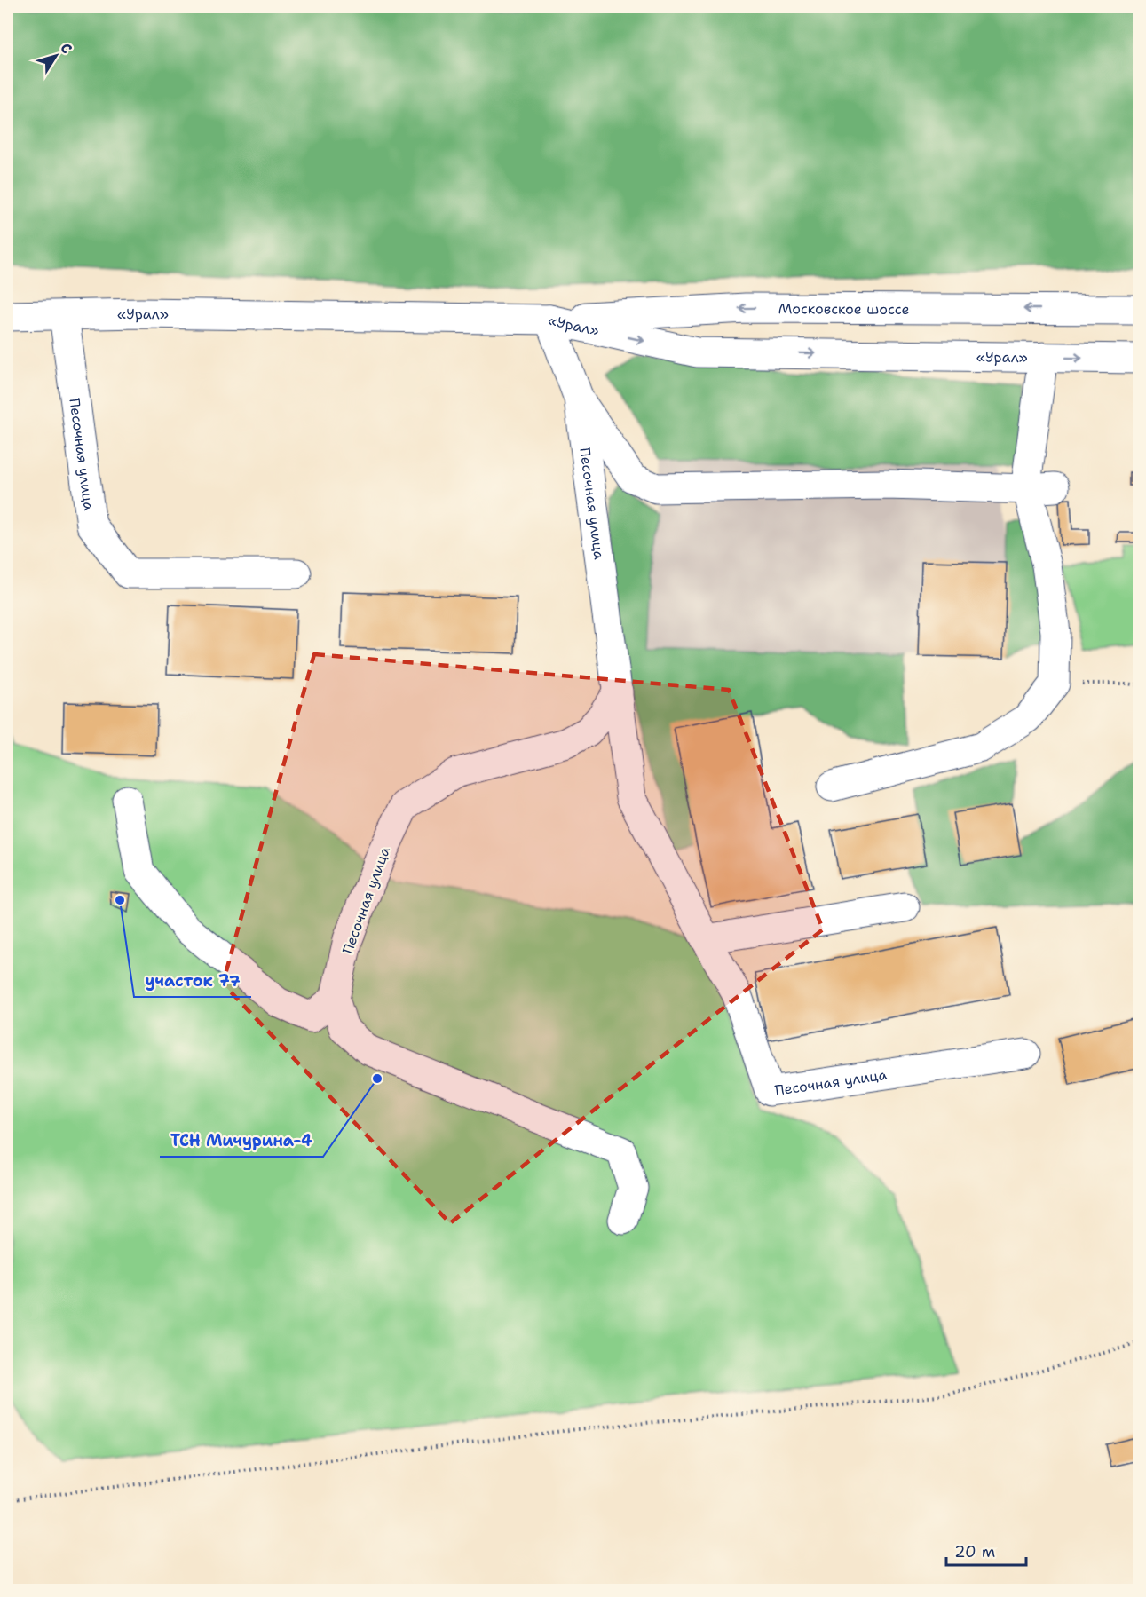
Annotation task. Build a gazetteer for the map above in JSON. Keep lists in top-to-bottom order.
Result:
{
  "streets": {
    "main road": ["Московское шоссе", "«Урал»", "Песочная улица"]
  },
  "crossings": [
    ["Московское шоссе", "«Урал»"],
    ["Московское шоссе", "Песочная улица"],
    ["«Урал»", "Песочная улица"]
  ],
  "places": ["участок 77", "ТСН Мичурина-4"],
  "scale_bar": "20 m",
  "north": "top right"
}
